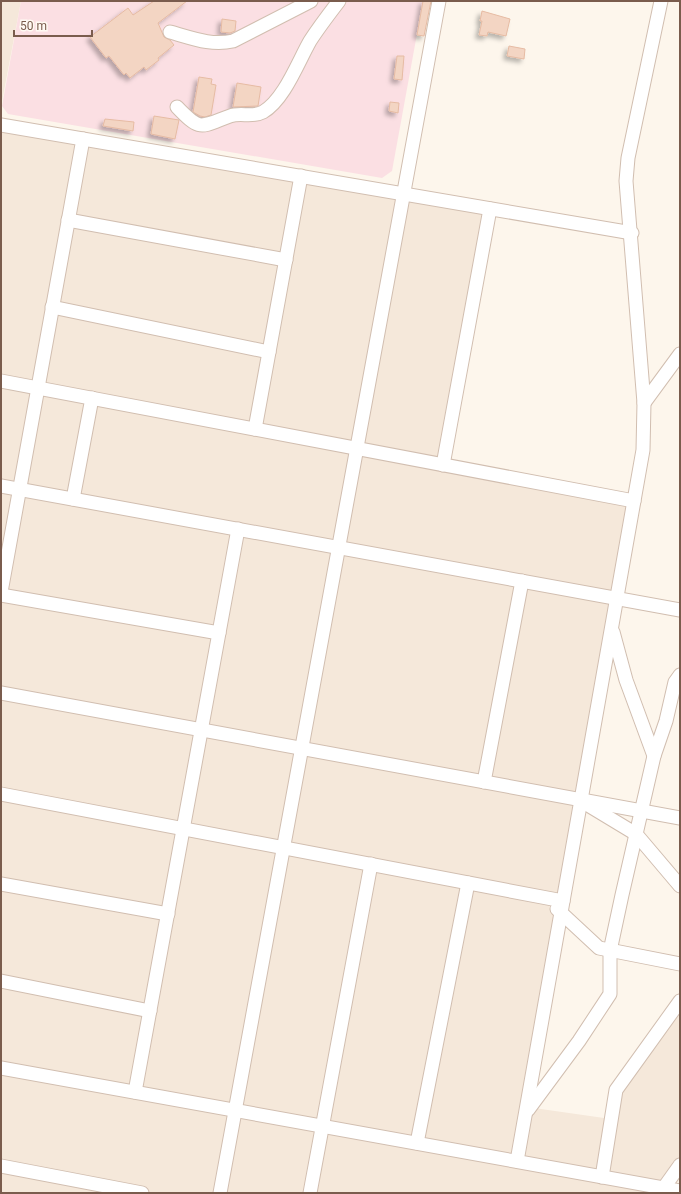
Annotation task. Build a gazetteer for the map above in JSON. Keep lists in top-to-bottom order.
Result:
{
  "scale_bar": "50 m"
}
